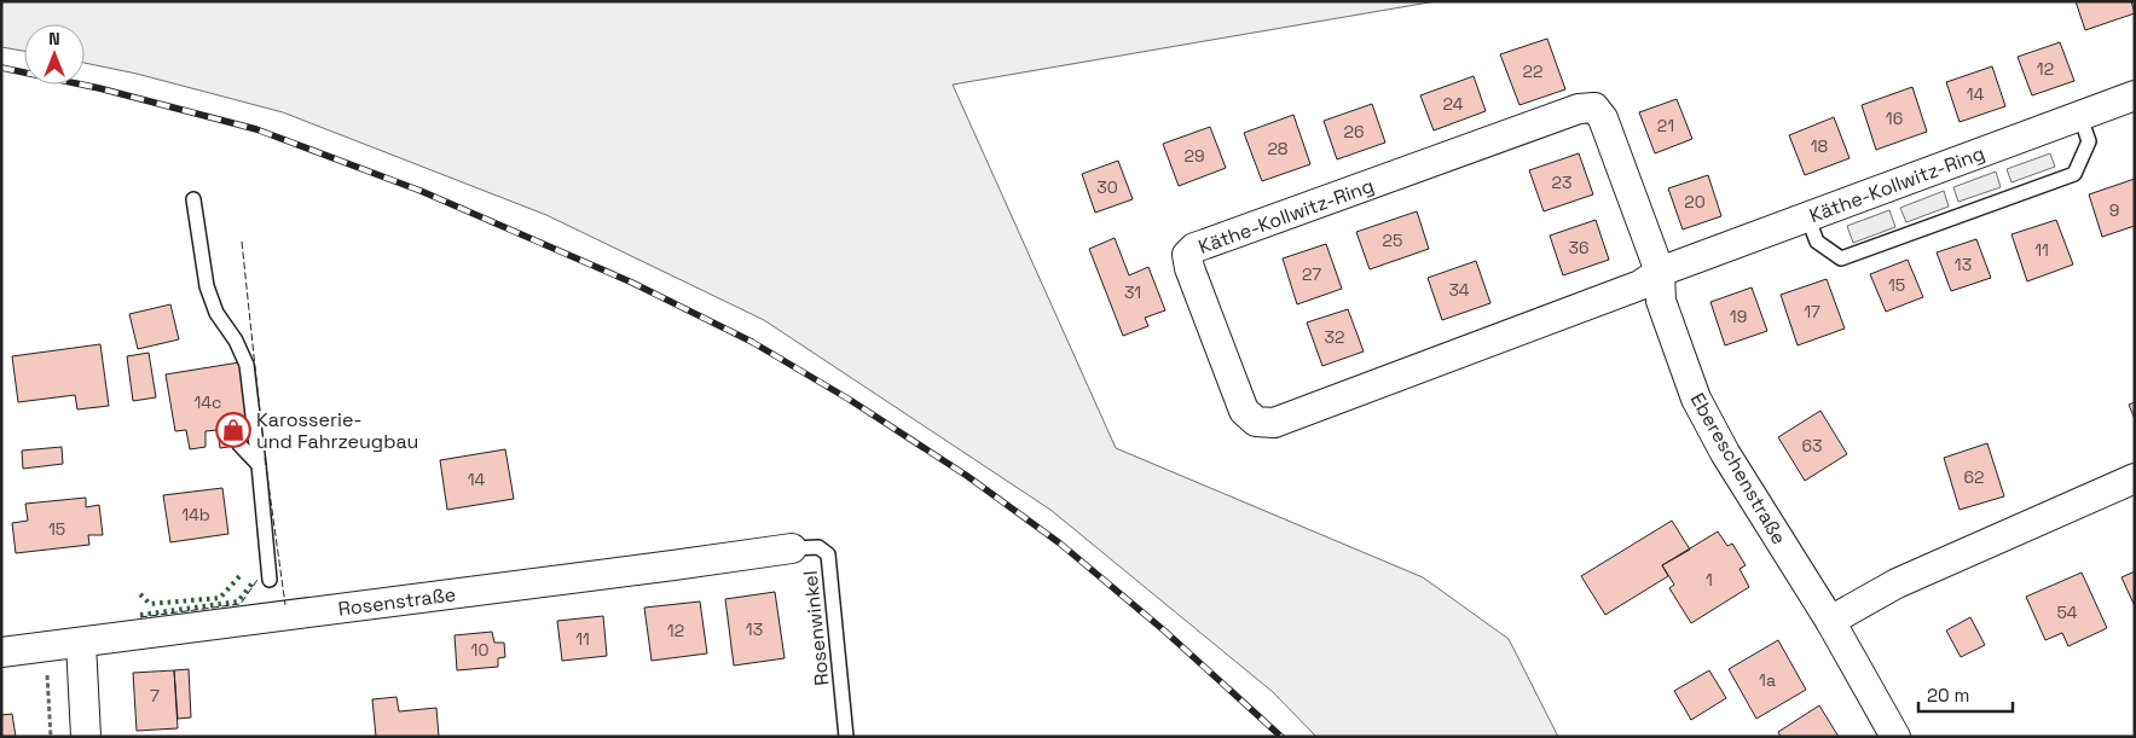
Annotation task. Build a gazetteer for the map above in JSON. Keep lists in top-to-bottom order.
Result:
{
  "streets": {
    "street": ["Käthe-Kollwitz-Ring", "Ebereschenstraße", "Rosenstraße"],
    "lane": ["Rosenwinkel"]
  },
  "crossings": [
    ["Käthe-Kollwitz-Ring", "Ebereschenstraße"],
    ["Rosenstraße", "Rosenwinkel"]
  ],
  "places": {
    "shop": ["Karosserie- und Fahrzeugbau"]
  },
  "house_numbers": [
    "12",
    "22",
    "14",
    "24",
    "16",
    "21",
    "26",
    "18",
    "28",
    "29",
    "23",
    "30",
    "20",
    "9",
    "25",
    "36",
    "11",
    "13",
    "27",
    "15",
    "34",
    "31",
    "17",
    "19",
    "32",
    "14c",
    "63",
    "62",
    "14",
    "14b",
    "15",
    "1",
    "54",
    "13",
    "12",
    "11",
    "10",
    "1a",
    "7"
  ],
  "scale_bar": "20 m",
  "north": "top"
}
